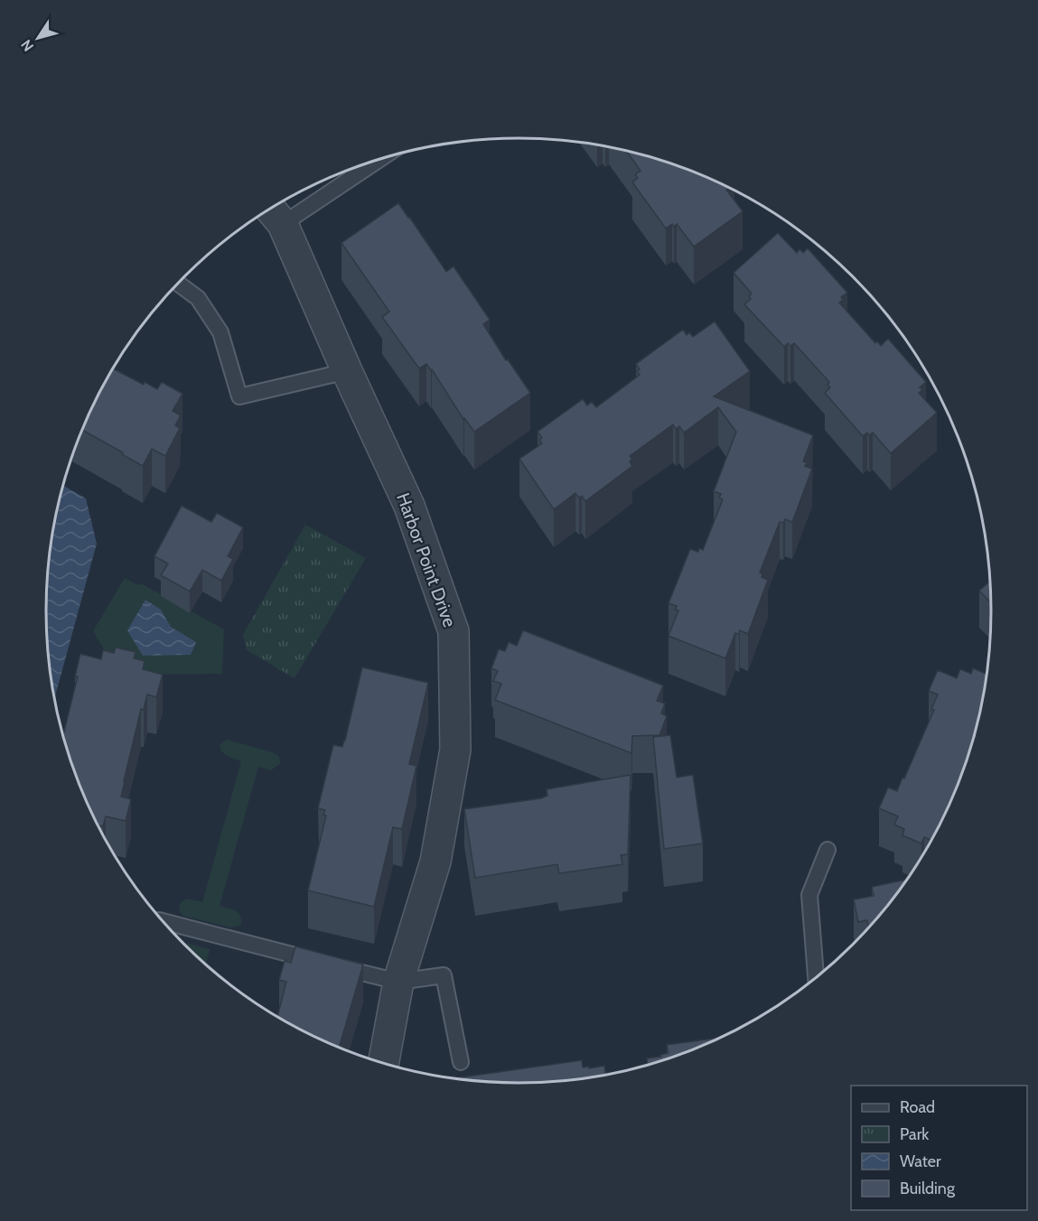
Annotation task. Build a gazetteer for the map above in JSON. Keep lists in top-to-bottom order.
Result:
{
  "streets": {
    "street": ["Harbor Point Drive"]
  },
  "legend": [
    "Road",
    "Park",
    "Water",
    "Building"
  ],
  "north": "bottom left"
}
